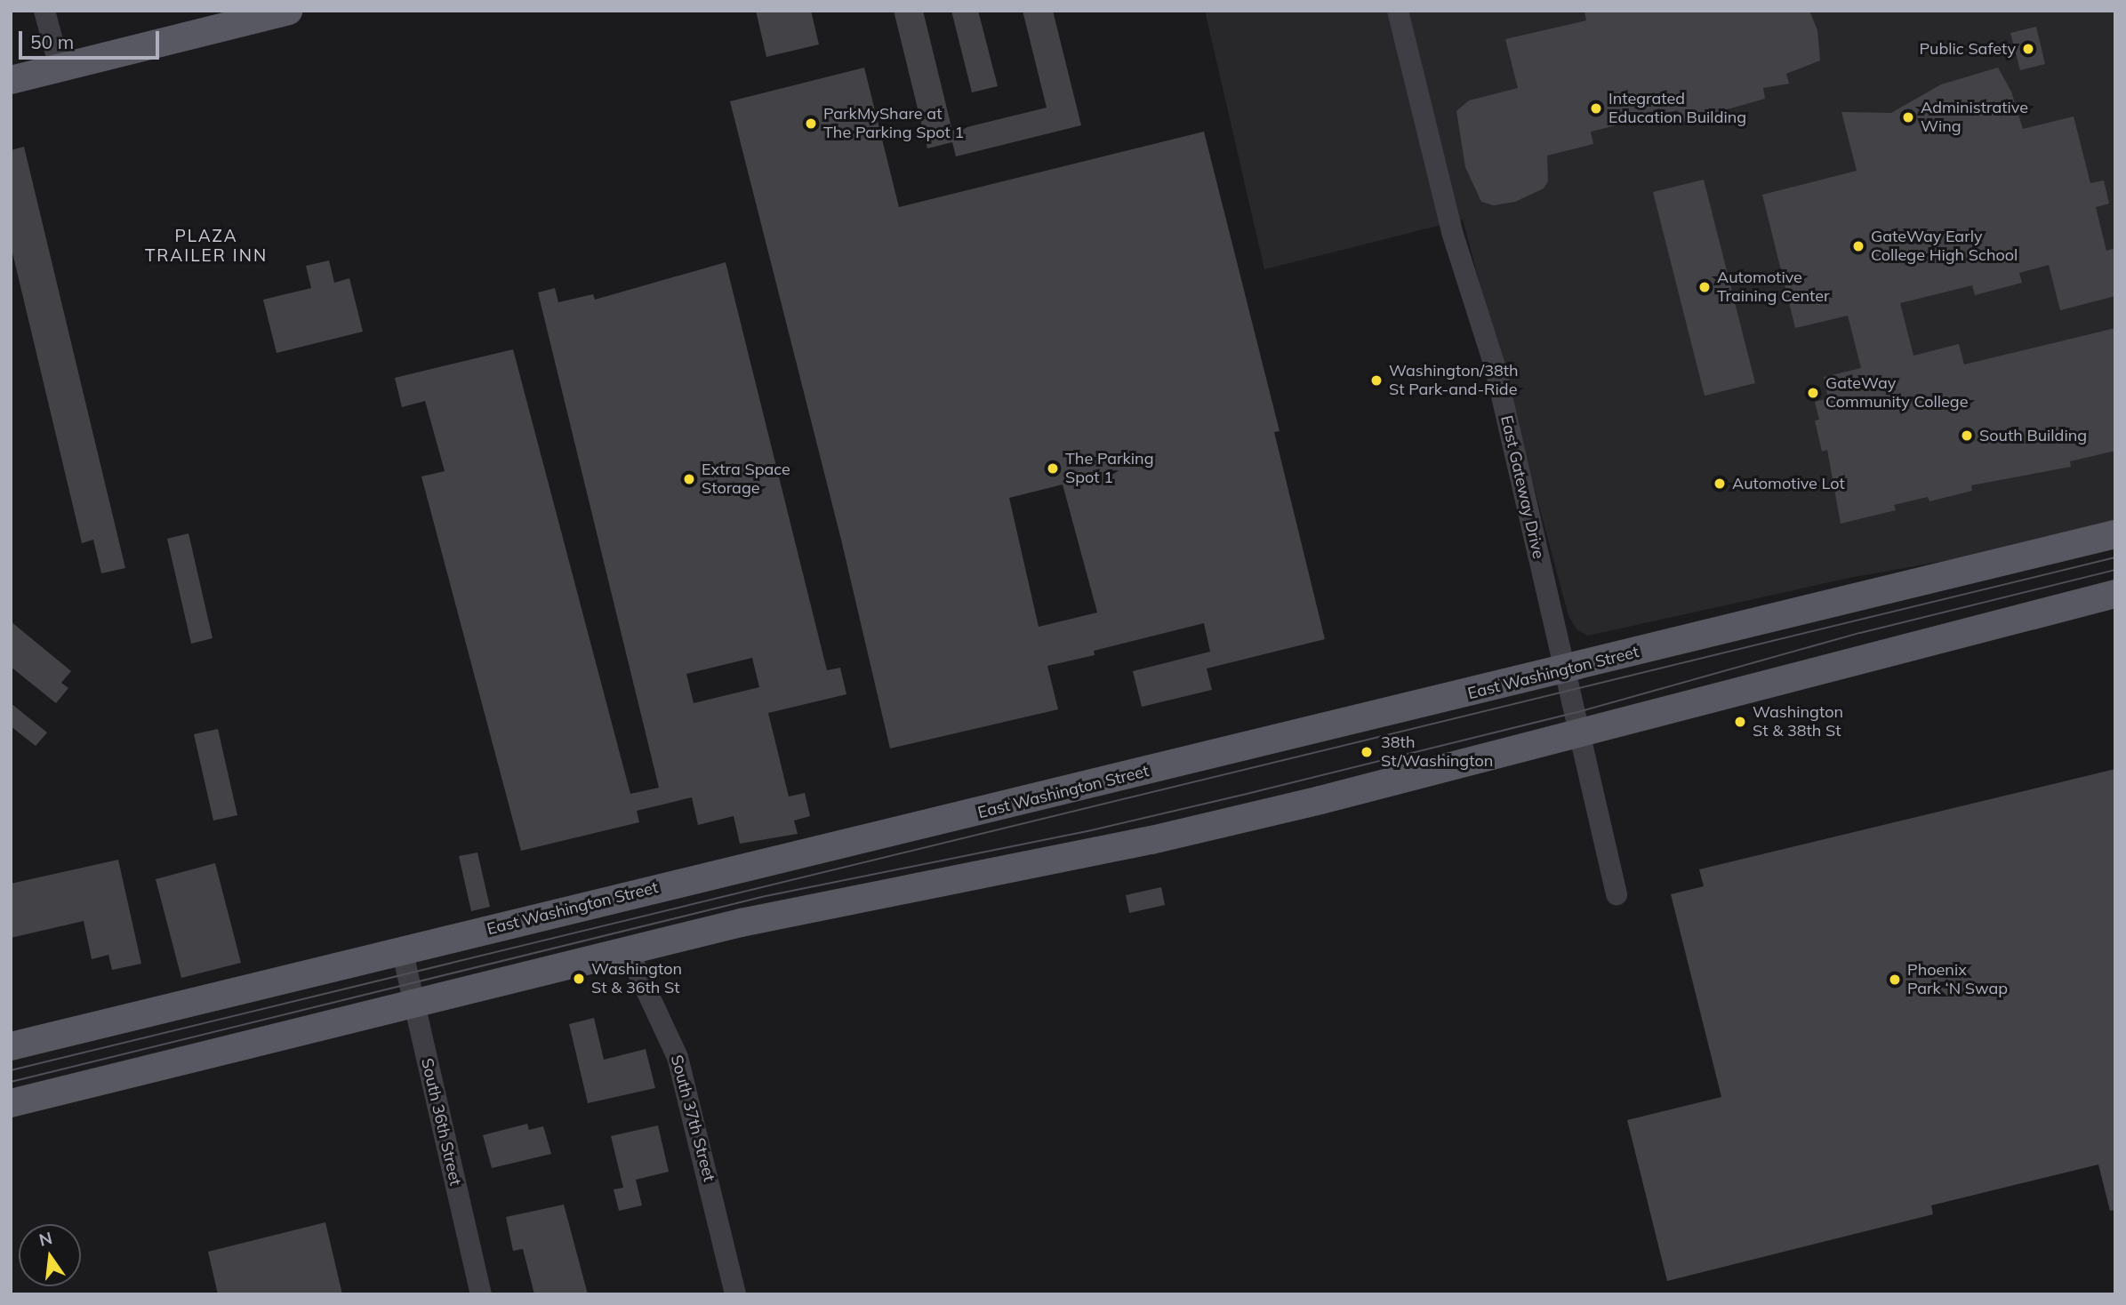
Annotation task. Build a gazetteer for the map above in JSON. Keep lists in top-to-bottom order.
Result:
{
  "streets": {
    "main road": ["East Washington Street"],
    "street": ["East Gateway Drive", "South 37th Street", "South 36th Street"]
  },
  "crossings": [
    ["East Gateway Drive", "East Washington Street"],
    ["East Washington Street", "South 36th Street"]
  ],
  "districts": ["PLAZA TRAILER INN"],
  "places": [
    "Public Safety",
    "Integrated Education Building",
    "Administrative Wing",
    "ParkMyShare at The Parking Spot 1",
    "GateWay Early College High School",
    "Automotive Training Center",
    "Washington/38th St Park-and-Ride",
    "GateWay Community College",
    "South Building",
    "The Parking Spot 1",
    "Extra Space Storage",
    "Automotive Lot",
    "Washington St & 38th St",
    "38th St/Washington",
    "Washington St & 36th St",
    "Phoenix Park ‘N Swap"
  ],
  "scale_bar": "50 m",
  "north": "top"
}
